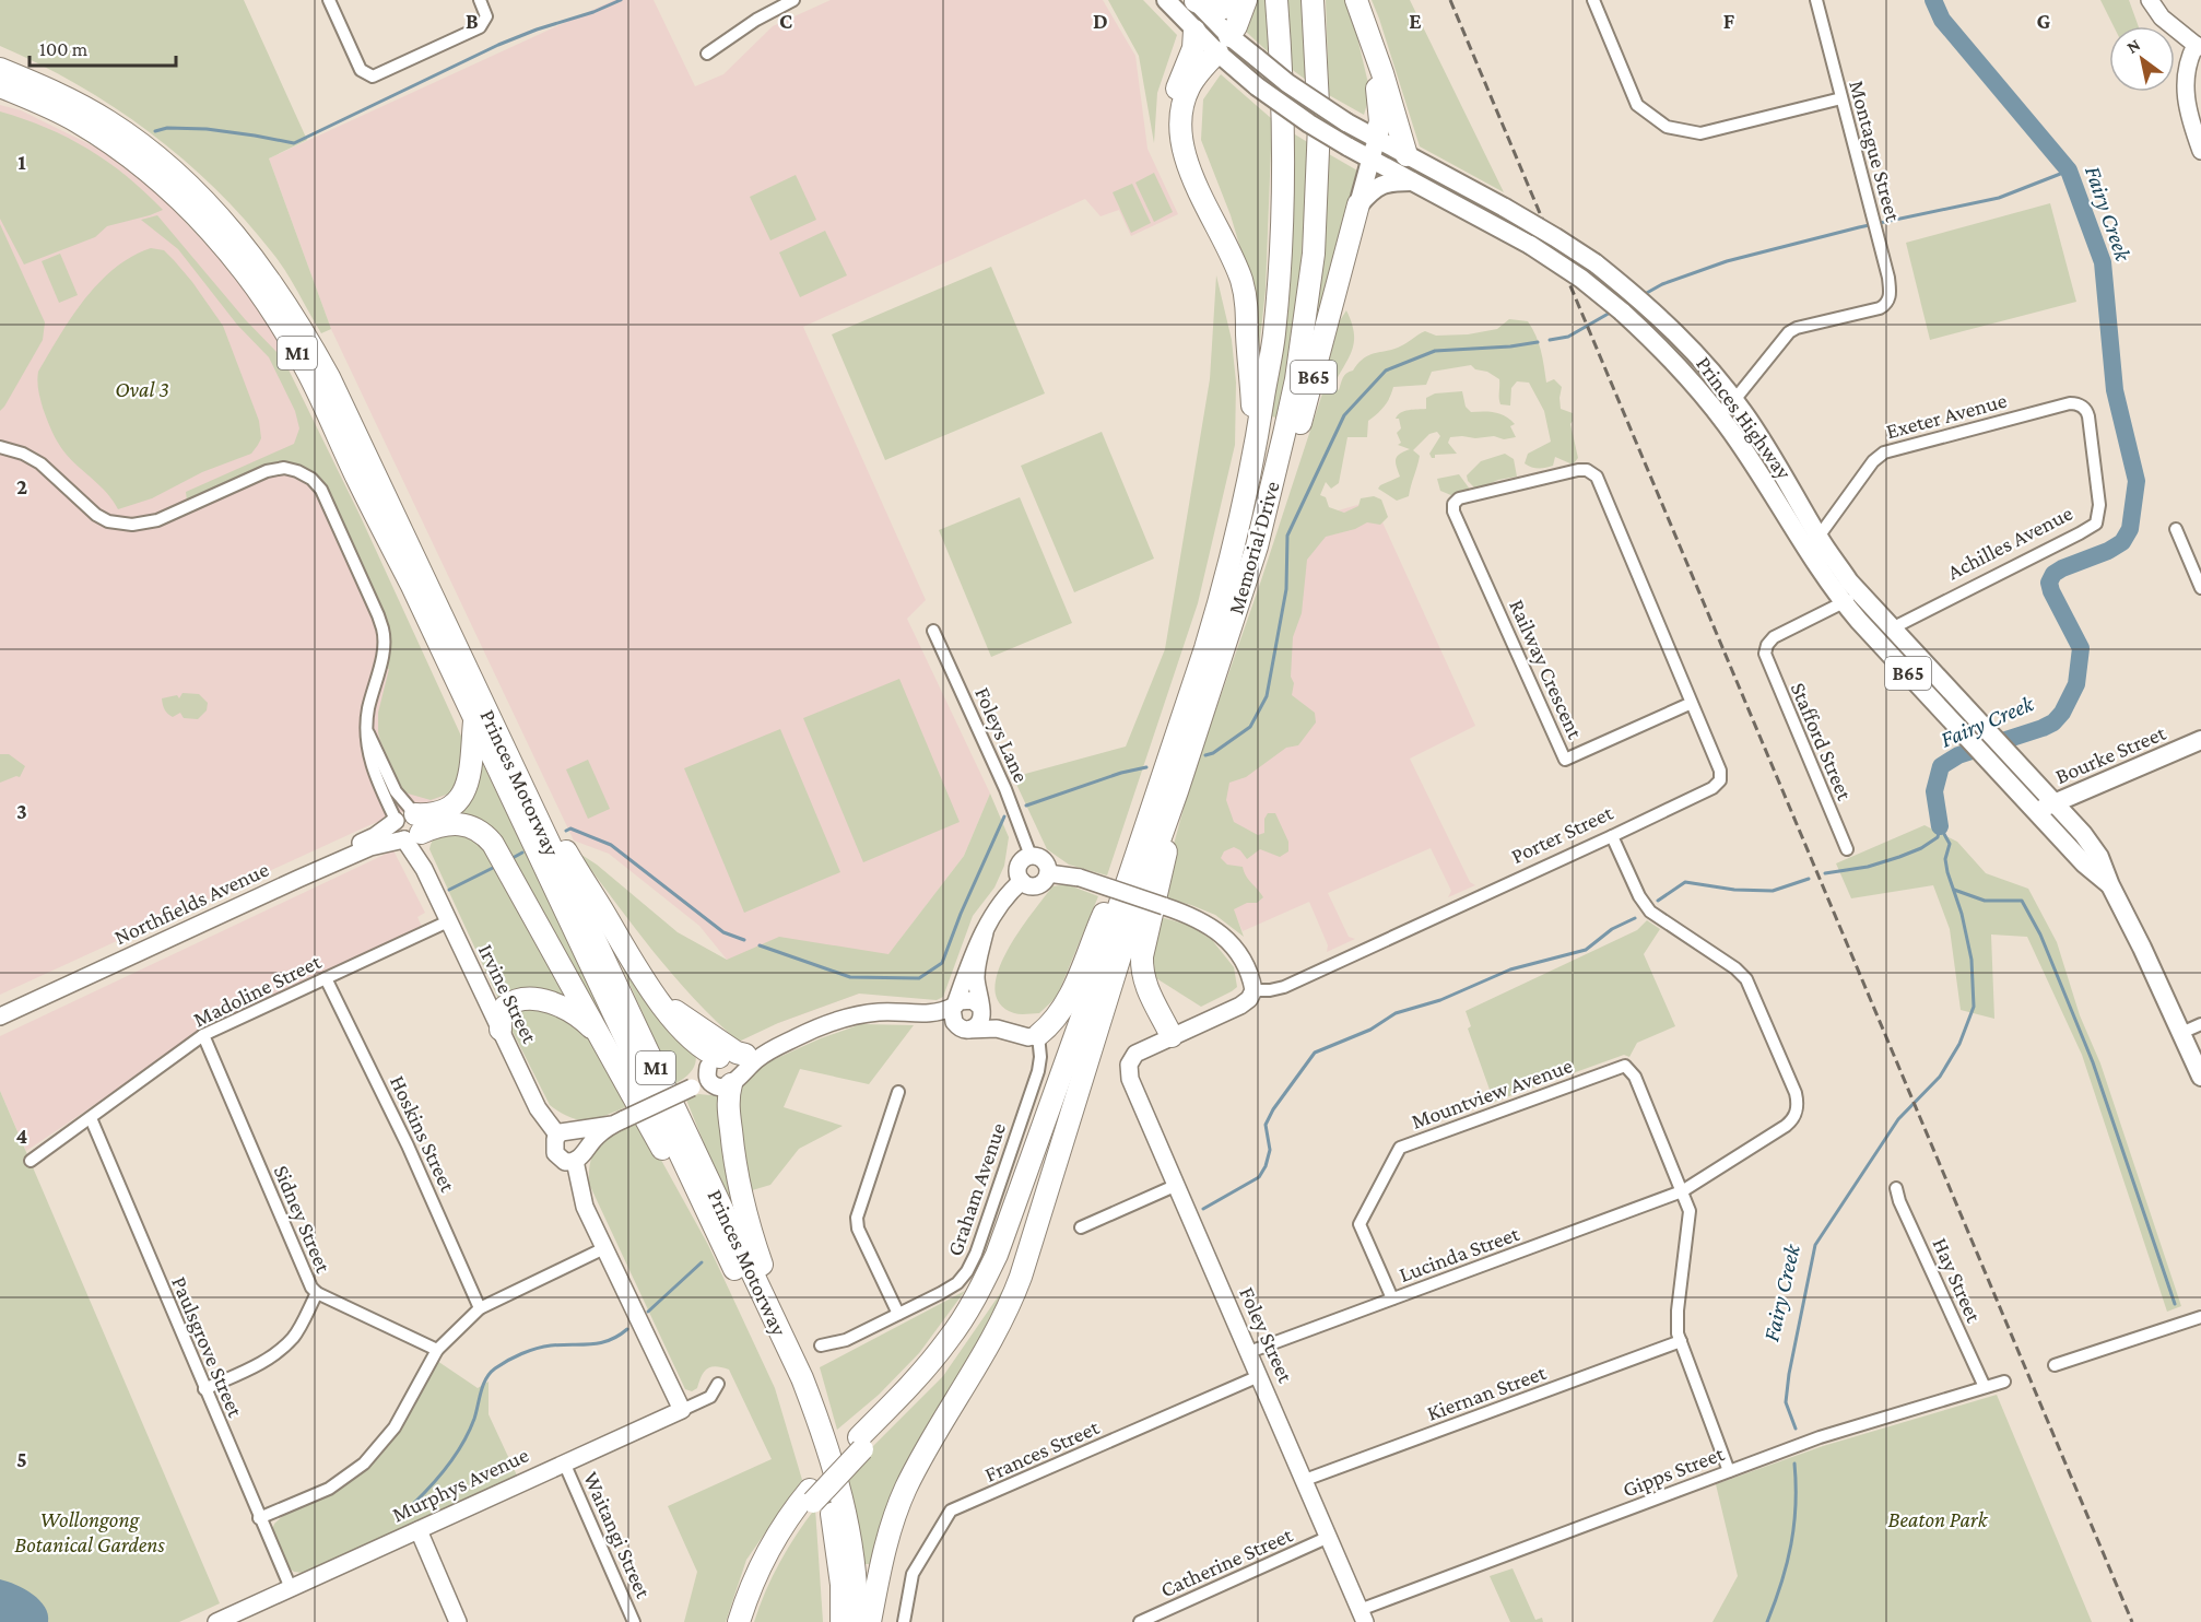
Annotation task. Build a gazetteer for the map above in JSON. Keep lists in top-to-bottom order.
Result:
{
  "streets": {
    "highway": [
      "M1",
      "B65",
      "Memorial Drive",
      "Princes Motorway"
    ],
    "main road": [
      "Princes Highway",
      "Bourke Street",
      "Northfields Avenue",
      "Irvine Street",
      "Foley Street",
      "Murphys Avenue"
    ],
    "street": [
      "Montague Street",
      "Exeter Avenue",
      "Achilles Avenue",
      "Railway Crescent",
      "Foleys Lane",
      "Stafford Street",
      "Porter Street",
      "Madoline Street",
      "Mountview Avenue",
      "Hoskins Street",
      "Graham Avenue",
      "Sidney Street",
      "Lucinda Street",
      "Hay Street",
      "Paulsgrove Street",
      "Kiernan Street",
      "Frances Street",
      "Gipps Street",
      "Waitangi Street",
      "Catherine Street"
    ]
  },
  "crossings": [
    ["Montague Street", "Princes Highway"],
    ["B65", "Princes Highway"],
    ["B65", "Memorial Drive"],
    ["Exeter Avenue", "Princes Highway"],
    ["Exeter Avenue", "Achilles Avenue"],
    ["Princes Highway", "Achilles Avenue"],
    ["Princes Highway", "Stafford Street"],
    ["Princes Highway", "Bourke Street"],
    ["Railway Crescent", "Porter Street"],
    ["Porter Street", "Lucinda Street"],
    ["Northfields Avenue", "Irvine Street"],
    ["Madoline Street", "Irvine Street"],
    ["Madoline Street", "Hoskins Street"],
    ["Madoline Street", "Sidney Street"],
    ["Madoline Street", "Paulsgrove Street"],
    ["Mountview Avenue", "Lucinda Street"],
    ["Lucinda Street", "Foley Street"],
    ["Hay Street", "Gipps Street"],
    ["Foley Street", "Kiernan Street"],
    ["Foley Street", "Frances Street"],
    ["Foley Street", "Gipps Street"],
    ["Foley Street", "Catherine Street"],
    ["Paulsgrove Street", "Murphys Avenue"],
    ["Murphys Avenue", "Waitangi Street"]
  ],
  "water": ["Fairy Creek"],
  "parks": ["Oval 3", "Wollongong Botanical Gardens", "Beaton Park"],
  "scale_bar": "100 m",
  "north": "top left",
  "grid": {
    "columns": [
      "B",
      "C",
      "D",
      "E",
      "F",
      "G"
    ],
    "rows": [
      "1",
      "2",
      "3",
      "4",
      "5"
    ]
  }
}
